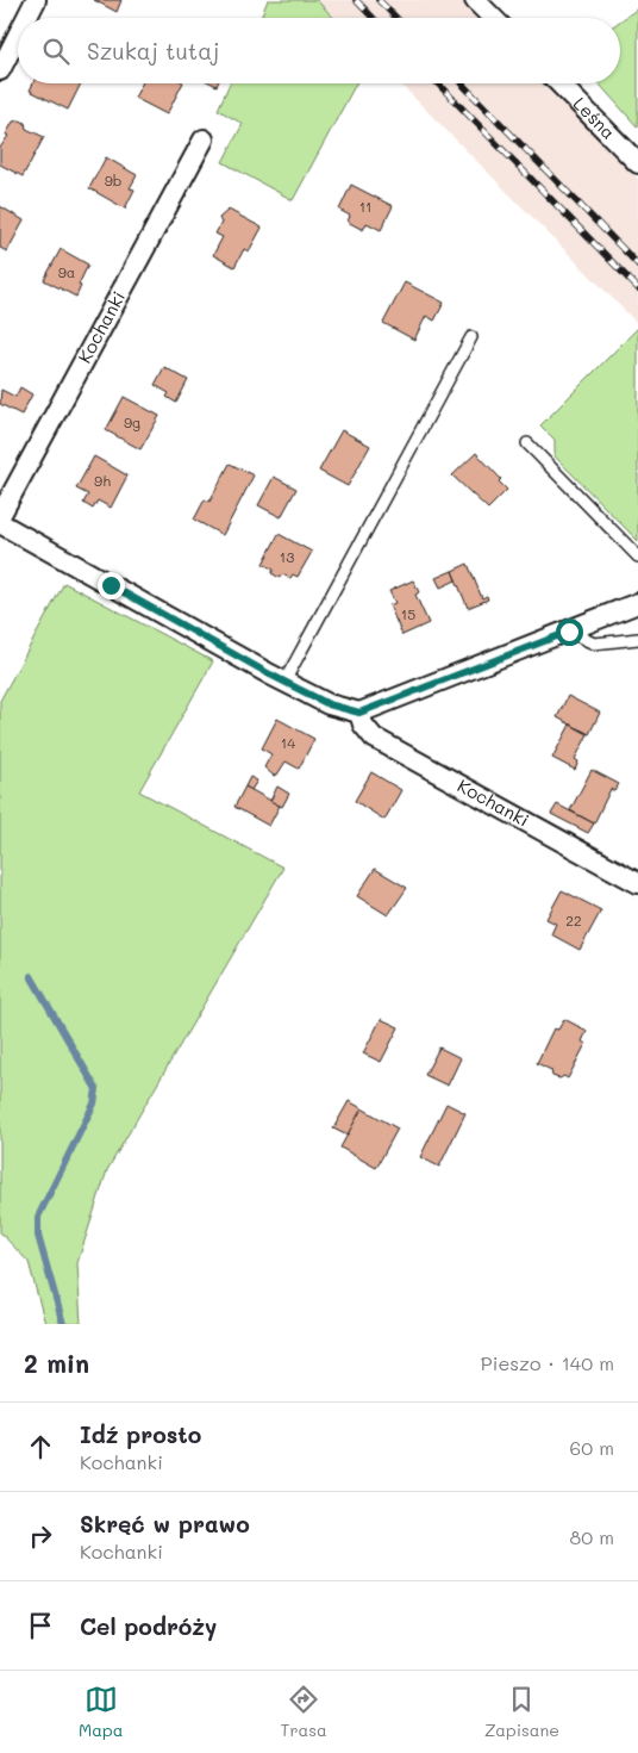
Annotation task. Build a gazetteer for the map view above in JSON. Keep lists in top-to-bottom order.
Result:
{
  "streets": {
    "street": ["Leśna", "Kochanki"]
  },
  "house_numbers": [
    "9b",
    "11",
    "9a",
    "9g",
    "9h",
    "13",
    "15",
    "14",
    "22"
  ],
  "page": {
    "search": "Szukaj tutaj",
    "heading": ["2 min", "Pieszo · 140 m"],
    "list": [
      ["Idź prosto", "Kochanki", "60 m"],
      ["Skręć w prawo", "Kochanki", "80 m"],
      "Cel podróży"
    ],
    "nav": ["Mapa", "Trasa", "Zapisane"]
  }
}
